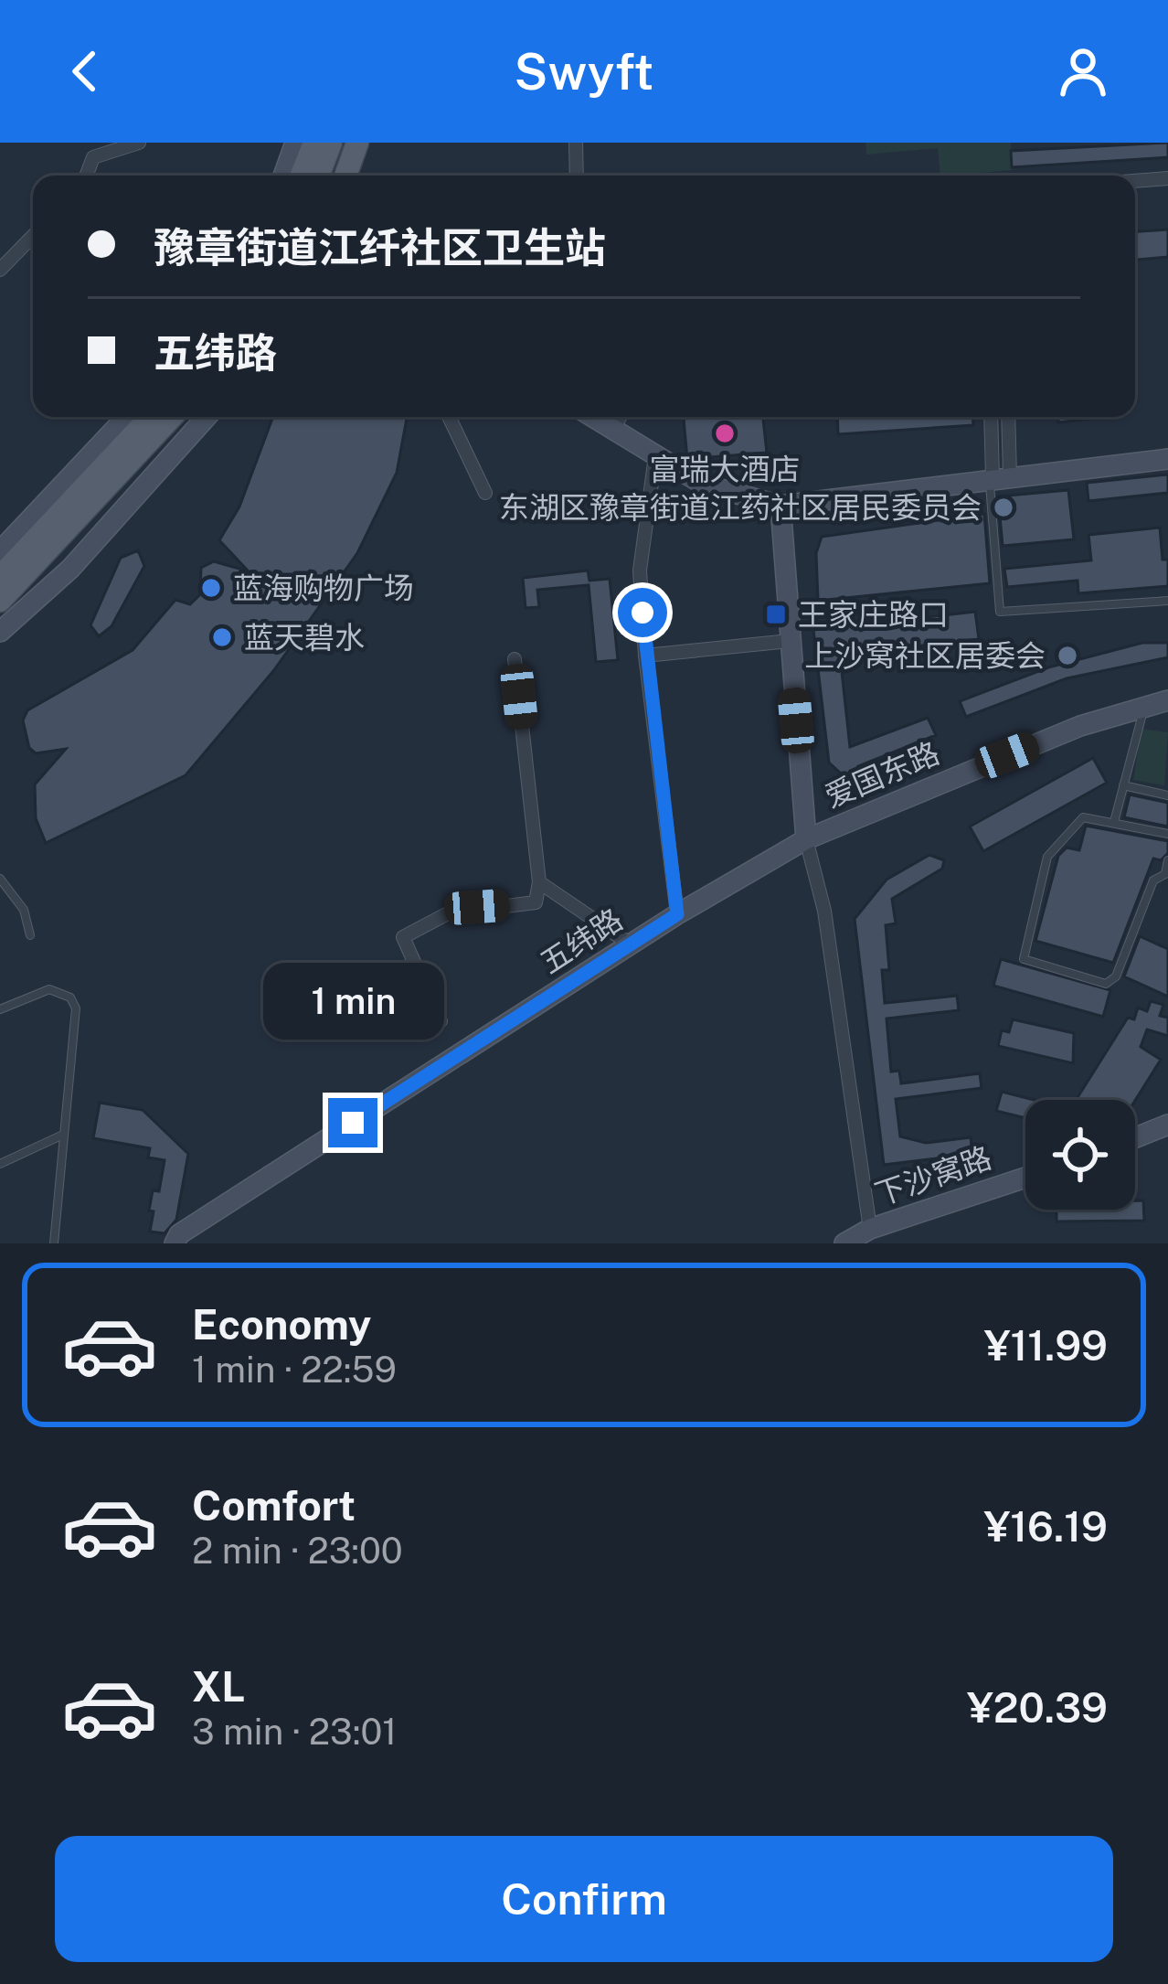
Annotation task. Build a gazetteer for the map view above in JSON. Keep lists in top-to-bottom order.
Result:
{
  "streets": {
    "street": ["爱国东路", "五纬路", "下沙窝路"]
  },
  "crossings": [
    ["爱国东路", "五纬路"]
  ],
  "places": {
    "other": [
      "富瑞大酒店",
      "东湖区豫章街道江药社区居民委员会",
      "蓝海购物广场",
      "蓝天碧水",
      "上沙窝社区居委会"
    ],
    "transit": ["王家庄路口"]
  },
  "page": {
    "header": "Swyft",
    "banner": ["豫章街道江纤社区卫生站", "五纬路"],
    "bubble": "1 min",
    "list": [
      {
        "name": "Economy",
        "note": "1 min · 22:59",
        "value": "¥11.99"
      },
      {
        "name": "Comfort",
        "note": "2 min · 23:00",
        "value": "¥16.19"
      },
      {
        "name": "XL",
        "note": "3 min · 23:01",
        "value": "¥20.39"
      }
    ],
    "buttons": "Confirm"
  }
}
